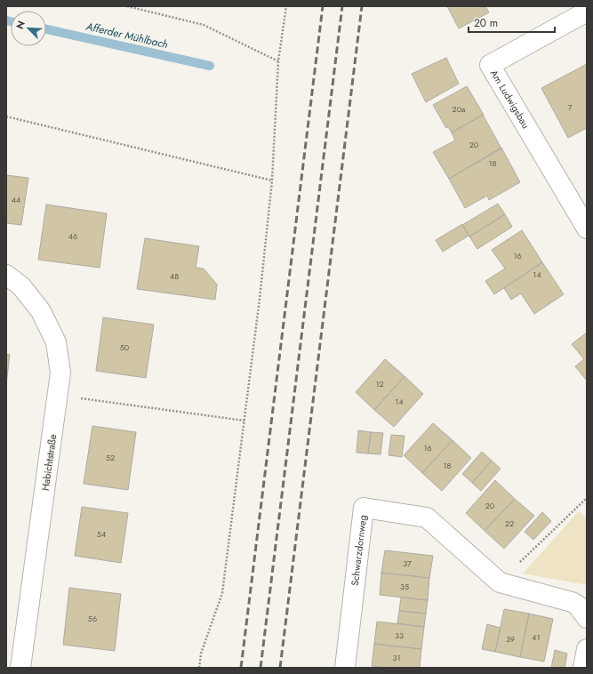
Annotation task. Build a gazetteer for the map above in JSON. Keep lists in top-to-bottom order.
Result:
{
  "streets": {
    "street": ["Am Ludwigsbau", "Habichtstraße", "Schwarzdornweg"]
  },
  "water": ["Afferder Mühlbach"],
  "house_numbers": [
    "7",
    "20a",
    "20",
    "18",
    "44",
    "46",
    "16",
    "14",
    "48",
    "50",
    "12",
    "14",
    "16",
    "52",
    "18",
    "20",
    "22",
    "54",
    "37",
    "35",
    "56",
    "33",
    "41",
    "39",
    "31"
  ],
  "scale_bar": "20 m",
  "north": "top left"
}
